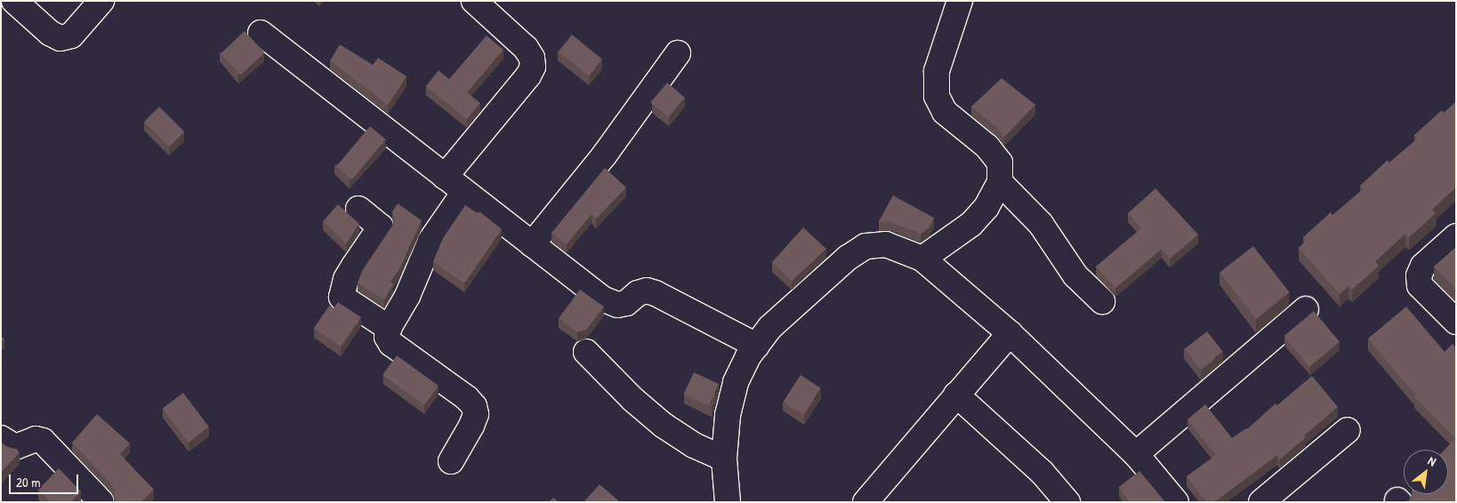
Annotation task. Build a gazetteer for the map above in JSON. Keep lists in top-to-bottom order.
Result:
{
  "scale_bar": "20 m",
  "north": "top right"
}
